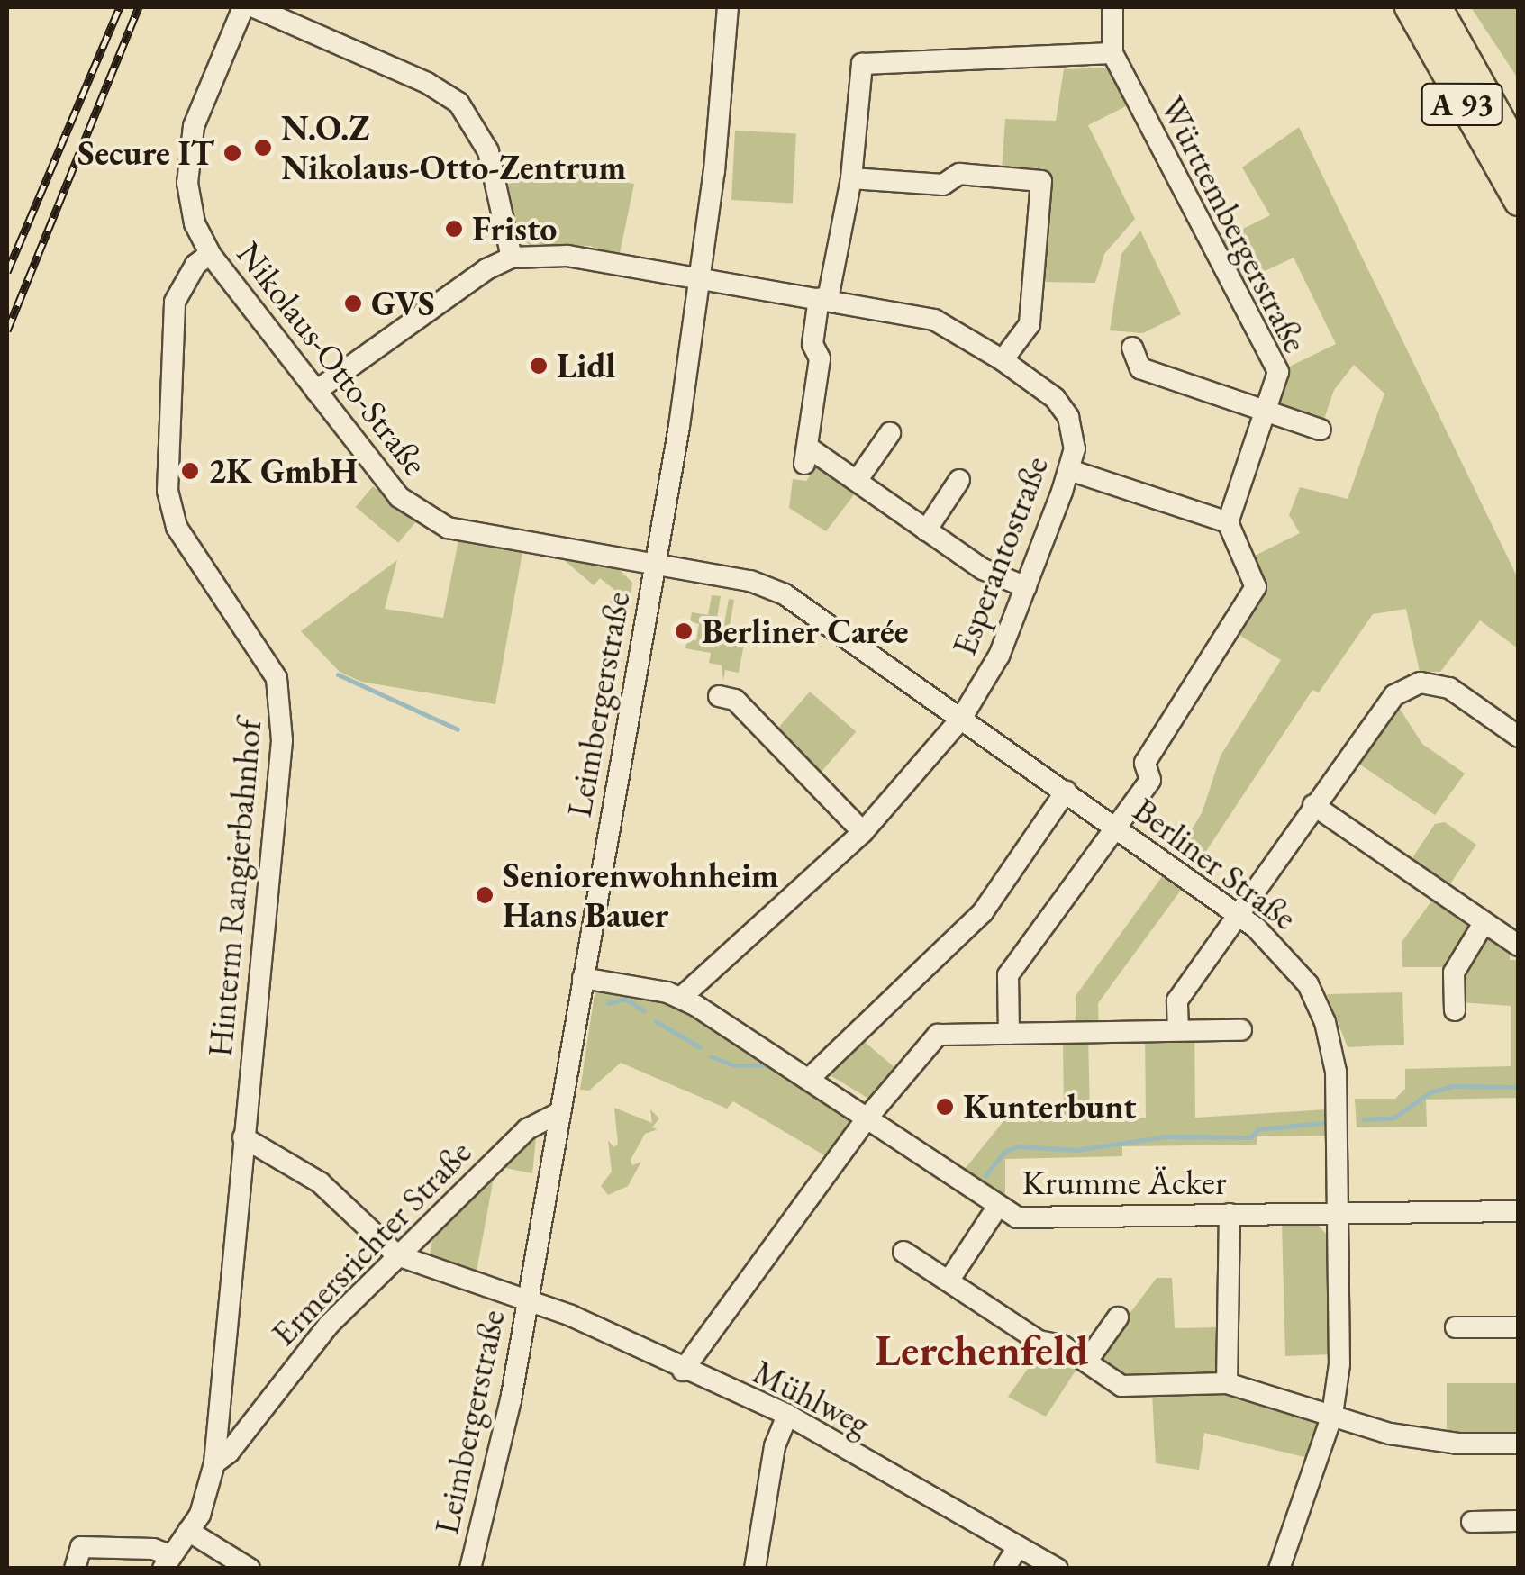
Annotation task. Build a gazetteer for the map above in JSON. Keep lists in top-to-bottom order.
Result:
{
  "streets": {
    "highway": ["A 93"],
    "street": [
      "Württembergerstraße",
      "Nikolaus-Otto-Straße",
      "Esperantostraße",
      "Leimbergerstraße",
      "Berliner Straße",
      "Hinterm Rangierbahnhof",
      "Krumme Äcker",
      "Ermersrichter Straße",
      "Mühlweg"
    ]
  },
  "crossings": [
    ["Nikolaus-Otto-Straße", "Leimbergerstraße"],
    ["Nikolaus-Otto-Straße", "Berliner Straße"],
    ["Nikolaus-Otto-Straße", "Hinterm Rangierbahnhof"],
    ["Esperantostraße", "Leimbergerstraße"],
    ["Esperantostraße", "Berliner Straße"],
    ["Esperantostraße", "Krumme Äcker"],
    ["Leimbergerstraße", "Berliner Straße"],
    ["Leimbergerstraße", "Krumme Äcker"],
    ["Leimbergerstraße", "Ermersrichter Straße"],
    ["Leimbergerstraße", "Mühlweg"],
    ["Berliner Straße", "Krumme Äcker"],
    ["Hinterm Rangierbahnhof", "Ermersrichter Straße"],
    ["Ermersrichter Straße", "Mühlweg"]
  ],
  "districts": ["Lerchenfeld"],
  "places": [
    "N.O.Z Nikolaus-Otto-Zentrum",
    "Secure IT",
    "Fristo",
    "GVS",
    "Lidl",
    "2K GmbH",
    "Berliner Carée",
    "Seniorenwohnheim Hans Bauer",
    "Kunterbunt"
  ]
}
